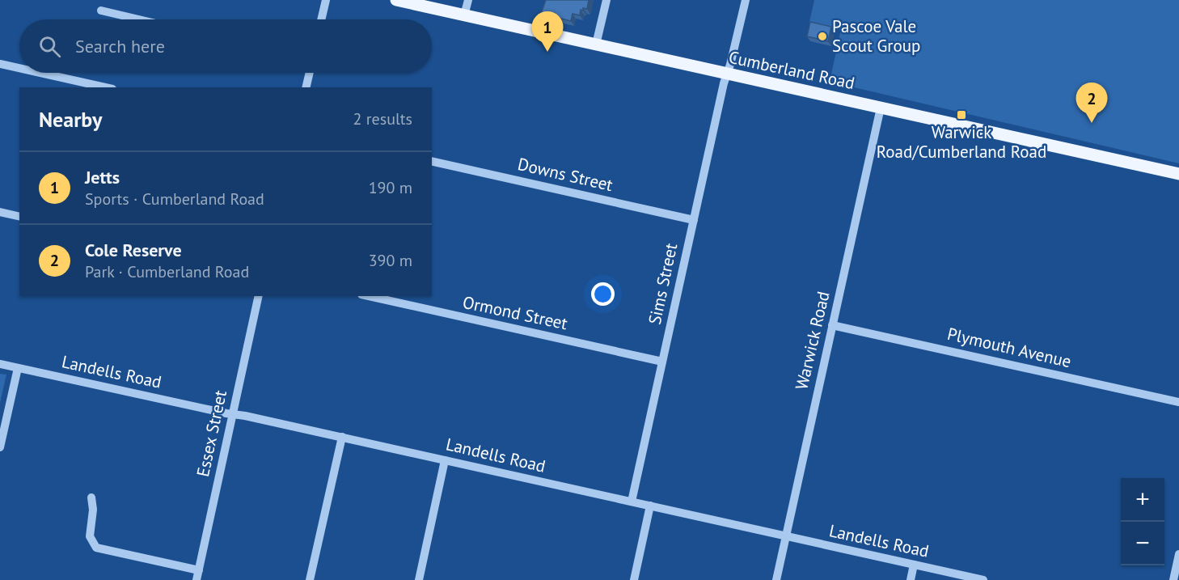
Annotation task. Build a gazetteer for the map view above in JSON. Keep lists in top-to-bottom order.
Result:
{
  "streets": {
    "main road": ["Cumberland Road"],
    "street": [
      "Downs Street",
      "Sims Street",
      "Ormond Street",
      "Warwick Road",
      "Plymouth Avenue",
      "Landells Road",
      "Essex Street"
    ]
  },
  "crossings": [
    ["Cumberland Road", "Sims Street"],
    ["Cumberland Road", "Warwick Road"],
    ["Downs Street", "Sims Street"],
    ["Sims Street", "Ormond Street"],
    ["Sims Street", "Landells Road"],
    ["Warwick Road", "Plymouth Avenue"],
    ["Warwick Road", "Landells Road"],
    ["Landells Road", "Essex Street"]
  ],
  "places": {
    "other": ["Pascoe Vale Scout Group"],
    "transit": ["Warwick Road/Cumberland Road"]
  },
  "page": {
    "pins": ["1", "2"],
    "search": "Search here",
    "heading": ["Nearby", "2 results"],
    "list": [
      {
        "mark": "1",
        "name": "Jetts",
        "note": "Sports · Cumberland Road",
        "value": "190 m"
      },
      {
        "mark": "2",
        "name": "Cole Reserve",
        "note": "Park · Cumberland Road",
        "value": "390 m"
      }
    ],
    "map_buttons": ["+", "−"]
  }
}
